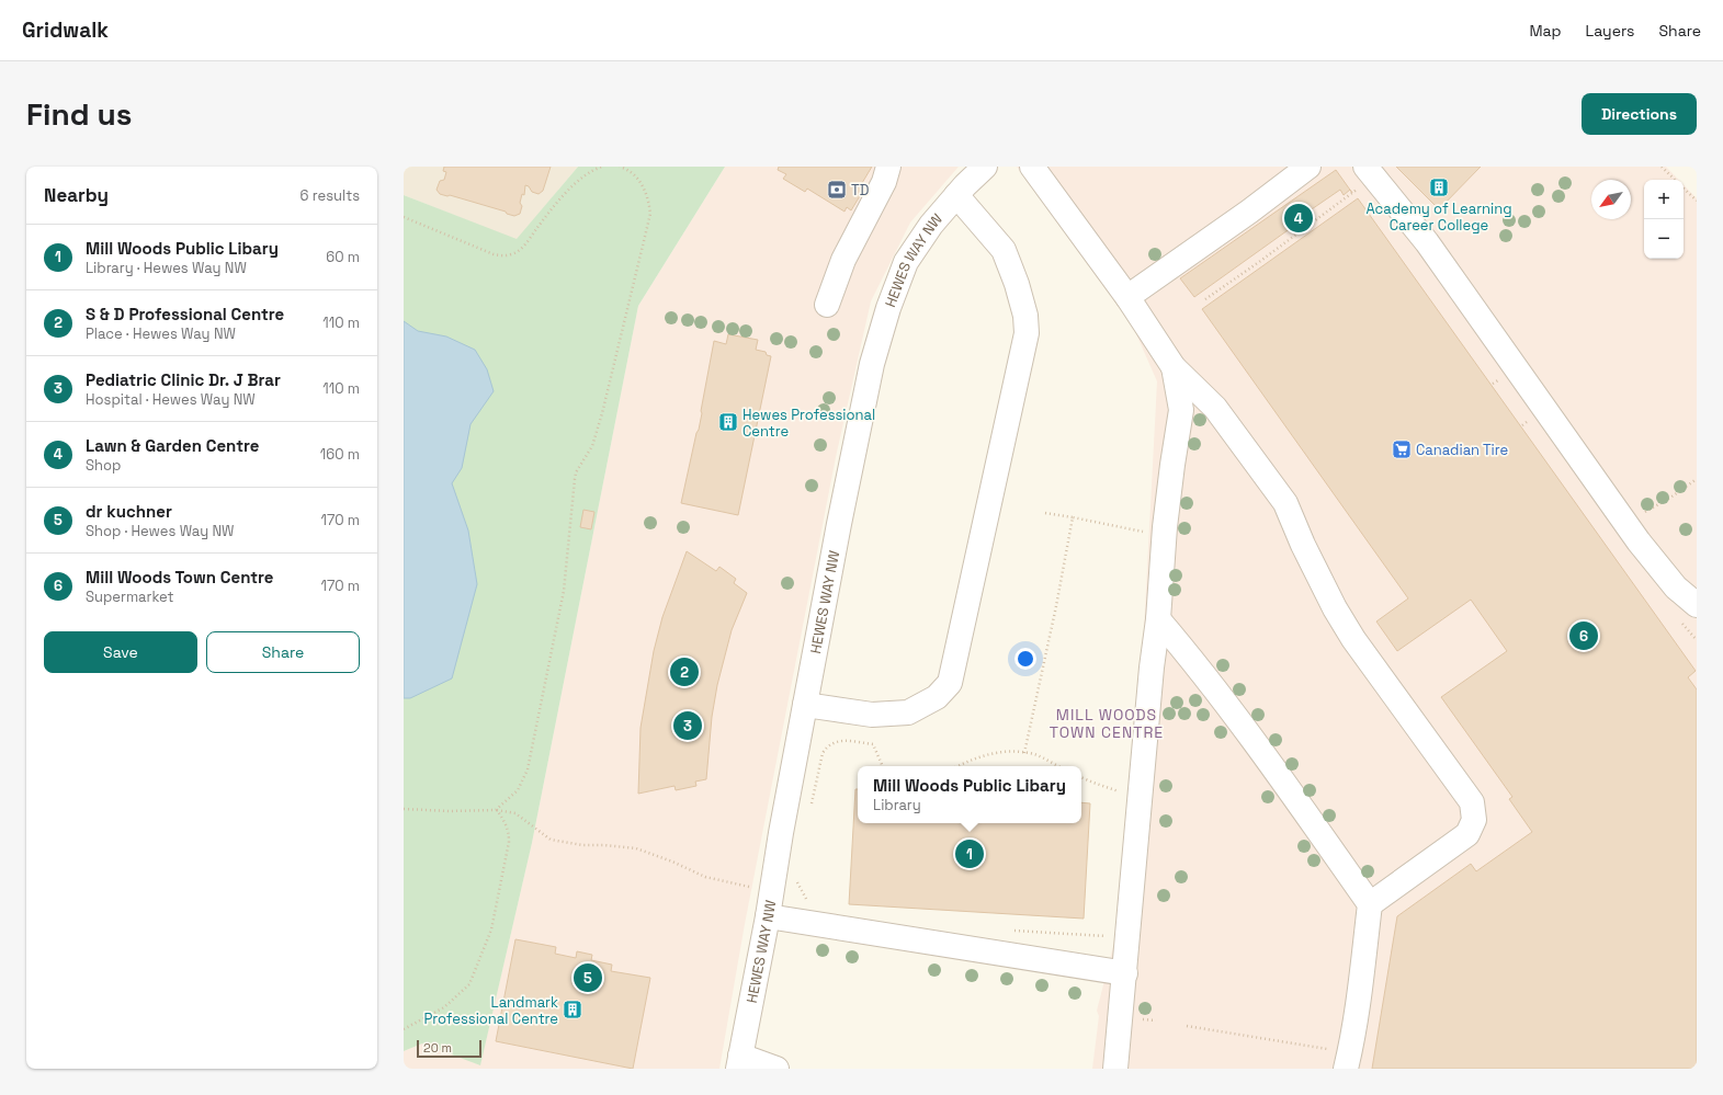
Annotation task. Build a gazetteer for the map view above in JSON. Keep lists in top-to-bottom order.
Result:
{
  "streets": {
    "street": ["HEWES WAY NW"]
  },
  "districts": ["MILL WOODS TOWN CENTRE"],
  "places": {
    "building": ["Academy of Learning Career College", "Hewes Professional Centre", "Landmark Professional Centre"],
    "bank": ["TD"],
    "supermarket": ["Canadian Tire"]
  },
  "scale_bar": "20 m",
  "north": "bottom left",
  "page": {
    "header": "Gridwalk",
    "nav": ["Map", "Layers", "Share"],
    "buttons": [
      "Directions",
      ["Save", "Share"]
    ],
    "title": "Find us",
    "heading": ["Nearby", "6 results"],
    "map_buttons": ["+", "−"],
    "pins": [
      "4",
      "6",
      "2",
      "3",
      "1",
      "5"
    ],
    "list": [
      {
        "mark": "1",
        "name": "Mill Woods Public Libary",
        "note": "Library · Hewes Way NW",
        "value": "60 m"
      },
      {
        "mark": "2",
        "name": "S & D Professional Centre",
        "note": "Place · Hewes Way NW",
        "value": "110 m"
      },
      {
        "mark": "3",
        "name": "Pediatric Clinic Dr. J Brar",
        "note": "Hospital · Hewes Way NW",
        "value": "110 m"
      },
      {
        "mark": "4",
        "name": "Lawn & Garden Centre",
        "note": "Shop",
        "value": "160 m"
      },
      {
        "mark": "5",
        "name": "dr kuchner",
        "note": "Shop · Hewes Way NW",
        "value": "170 m"
      },
      {
        "mark": "6",
        "name": "Mill Woods Town Centre",
        "note": "Supermarket",
        "value": "170 m"
      }
    ],
    "popup": ["Mill Woods Public Libary", "Library"],
    "scale": "20 m"
  }
}
